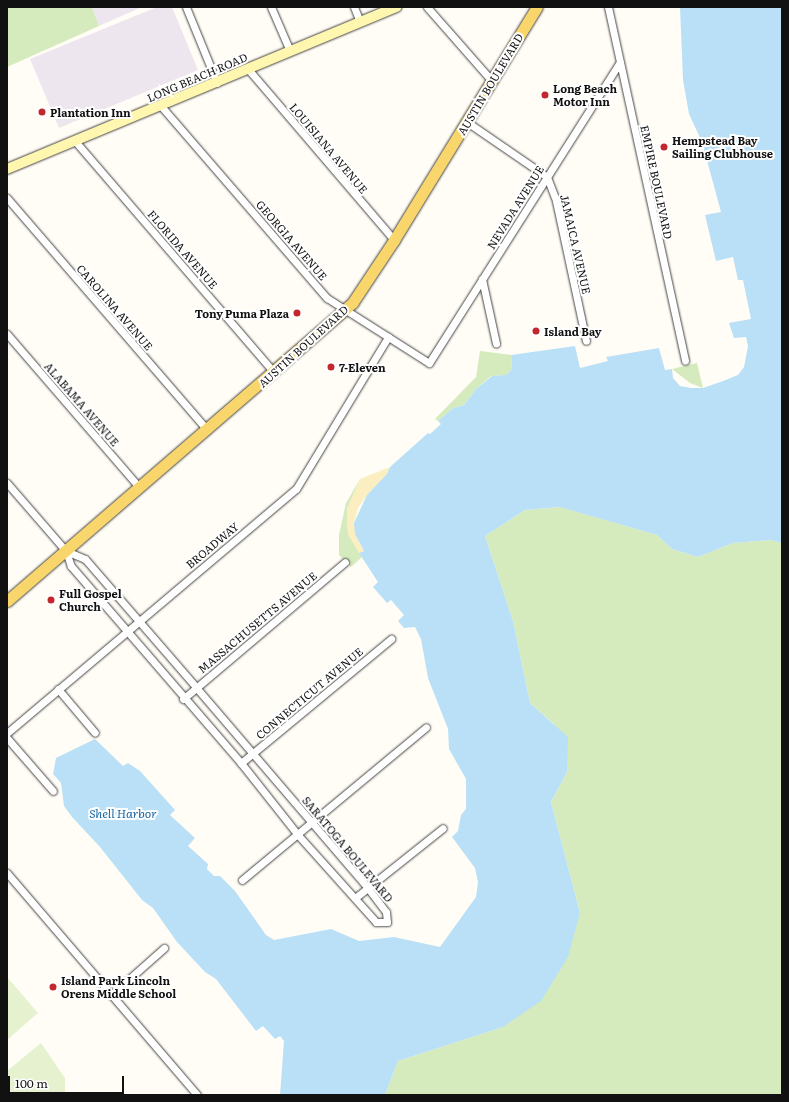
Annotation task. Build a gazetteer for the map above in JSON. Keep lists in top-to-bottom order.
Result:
{
  "streets": {
    "main road": ["LONG BEACH ROAD", "AUSTIN BOULEVARD"],
    "street": [
      "LOUISIANA AVENUE",
      "EMPIRE BOULEVARD",
      "NEVADA AVENUE",
      "GEORGIA AVENUE",
      "JAMAICA AVENUE",
      "FLORIDA AVENUE",
      "CAROLINA AVENUE",
      "ALABAMA AVENUE",
      "BROADWAY",
      "MASSACHUSETTS AVENUE",
      "CONNECTICUT AVENUE",
      "SARATOGA BOULEVARD"
    ]
  },
  "crossings": [
    ["LONG BEACH ROAD", "LOUISIANA AVENUE"],
    ["LONG BEACH ROAD", "GEORGIA AVENUE"],
    ["LONG BEACH ROAD", "FLORIDA AVENUE"],
    ["AUSTIN BOULEVARD", "LOUISIANA AVENUE"],
    ["AUSTIN BOULEVARD", "GEORGIA AVENUE"],
    ["AUSTIN BOULEVARD", "FLORIDA AVENUE"],
    ["AUSTIN BOULEVARD", "CAROLINA AVENUE"],
    ["AUSTIN BOULEVARD", "ALABAMA AVENUE"],
    ["AUSTIN BOULEVARD", "SARATOGA BOULEVARD"],
    ["EMPIRE BOULEVARD", "NEVADA AVENUE"],
    ["NEVADA AVENUE", "GEORGIA AVENUE"],
    ["NEVADA AVENUE", "JAMAICA AVENUE"],
    ["GEORGIA AVENUE", "BROADWAY"],
    ["BROADWAY", "SARATOGA BOULEVARD"],
    ["MASSACHUSETTS AVENUE", "SARATOGA BOULEVARD"],
    ["CONNECTICUT AVENUE", "SARATOGA BOULEVARD"]
  ],
  "water": ["Shell Harbor"],
  "places": [
    "Long Beach Motor Inn",
    "Plantation Inn",
    "Hempstead Bay Sailing Clubhouse",
    "Tony Puma Plaza",
    "Island Bay",
    "7-Eleven",
    "Full Gospel Church",
    "Island Park Lincoln Orens Middle School"
  ],
  "scale_bar": "100 m"
}
